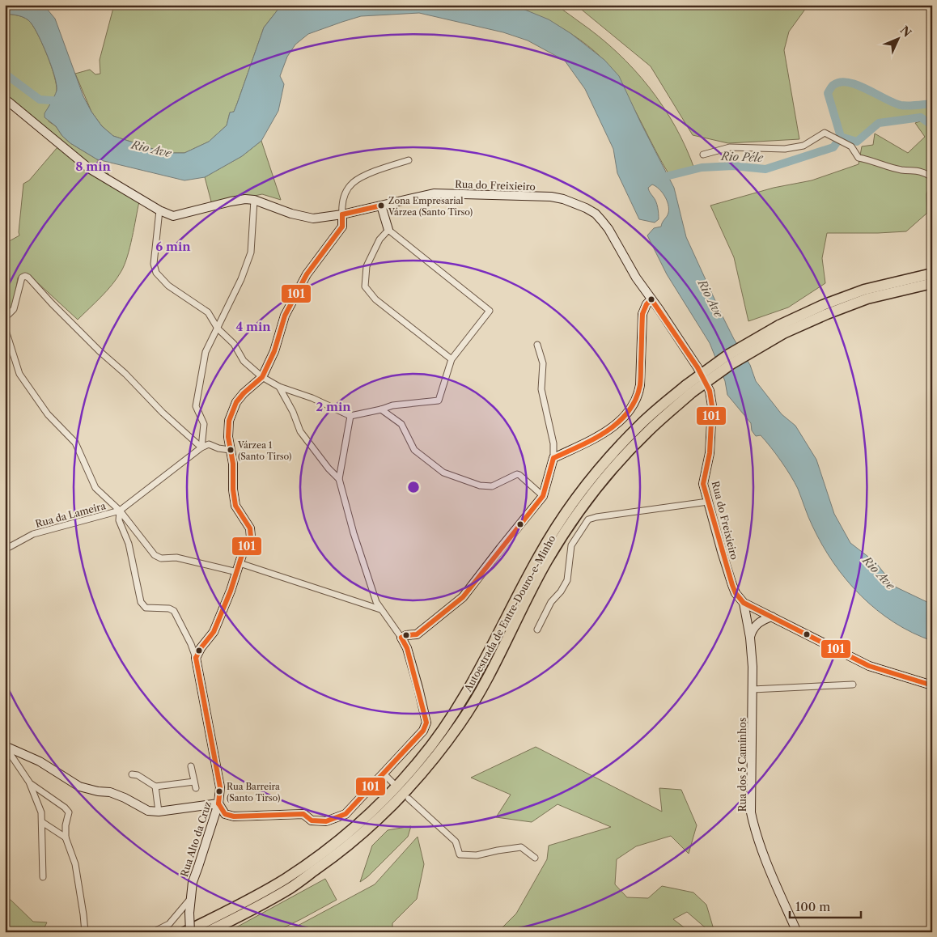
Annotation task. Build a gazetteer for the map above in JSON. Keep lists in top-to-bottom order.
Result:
{
  "streets": {
    "highway": ["Autoestrada de Entre-Douro-e-Minho"],
    "street": [
      "Rua do Freixieiro",
      "Rua da Lameira",
      "Rua dos 5 Caminhos",
      "Rua Alto da Cruz"
    ]
  },
  "crossings": [
    ["Rua do Freixieiro", "Rua dos 5 Caminhos"]
  ],
  "water": ["Rio Ave", "Rio Péle"],
  "places": ["Zona Empresarial Várzea (Santo Tirso)", "Várzea 1 (Santo Tirso)", "Rua Barreira (Santo Tirso)"],
  "lines": ["transit line 101"],
  "scale_bar": "100 m",
  "north": "top right",
  "rings": [
    "8 min",
    "6 min",
    "4 min",
    "2 min"
  ]
}
